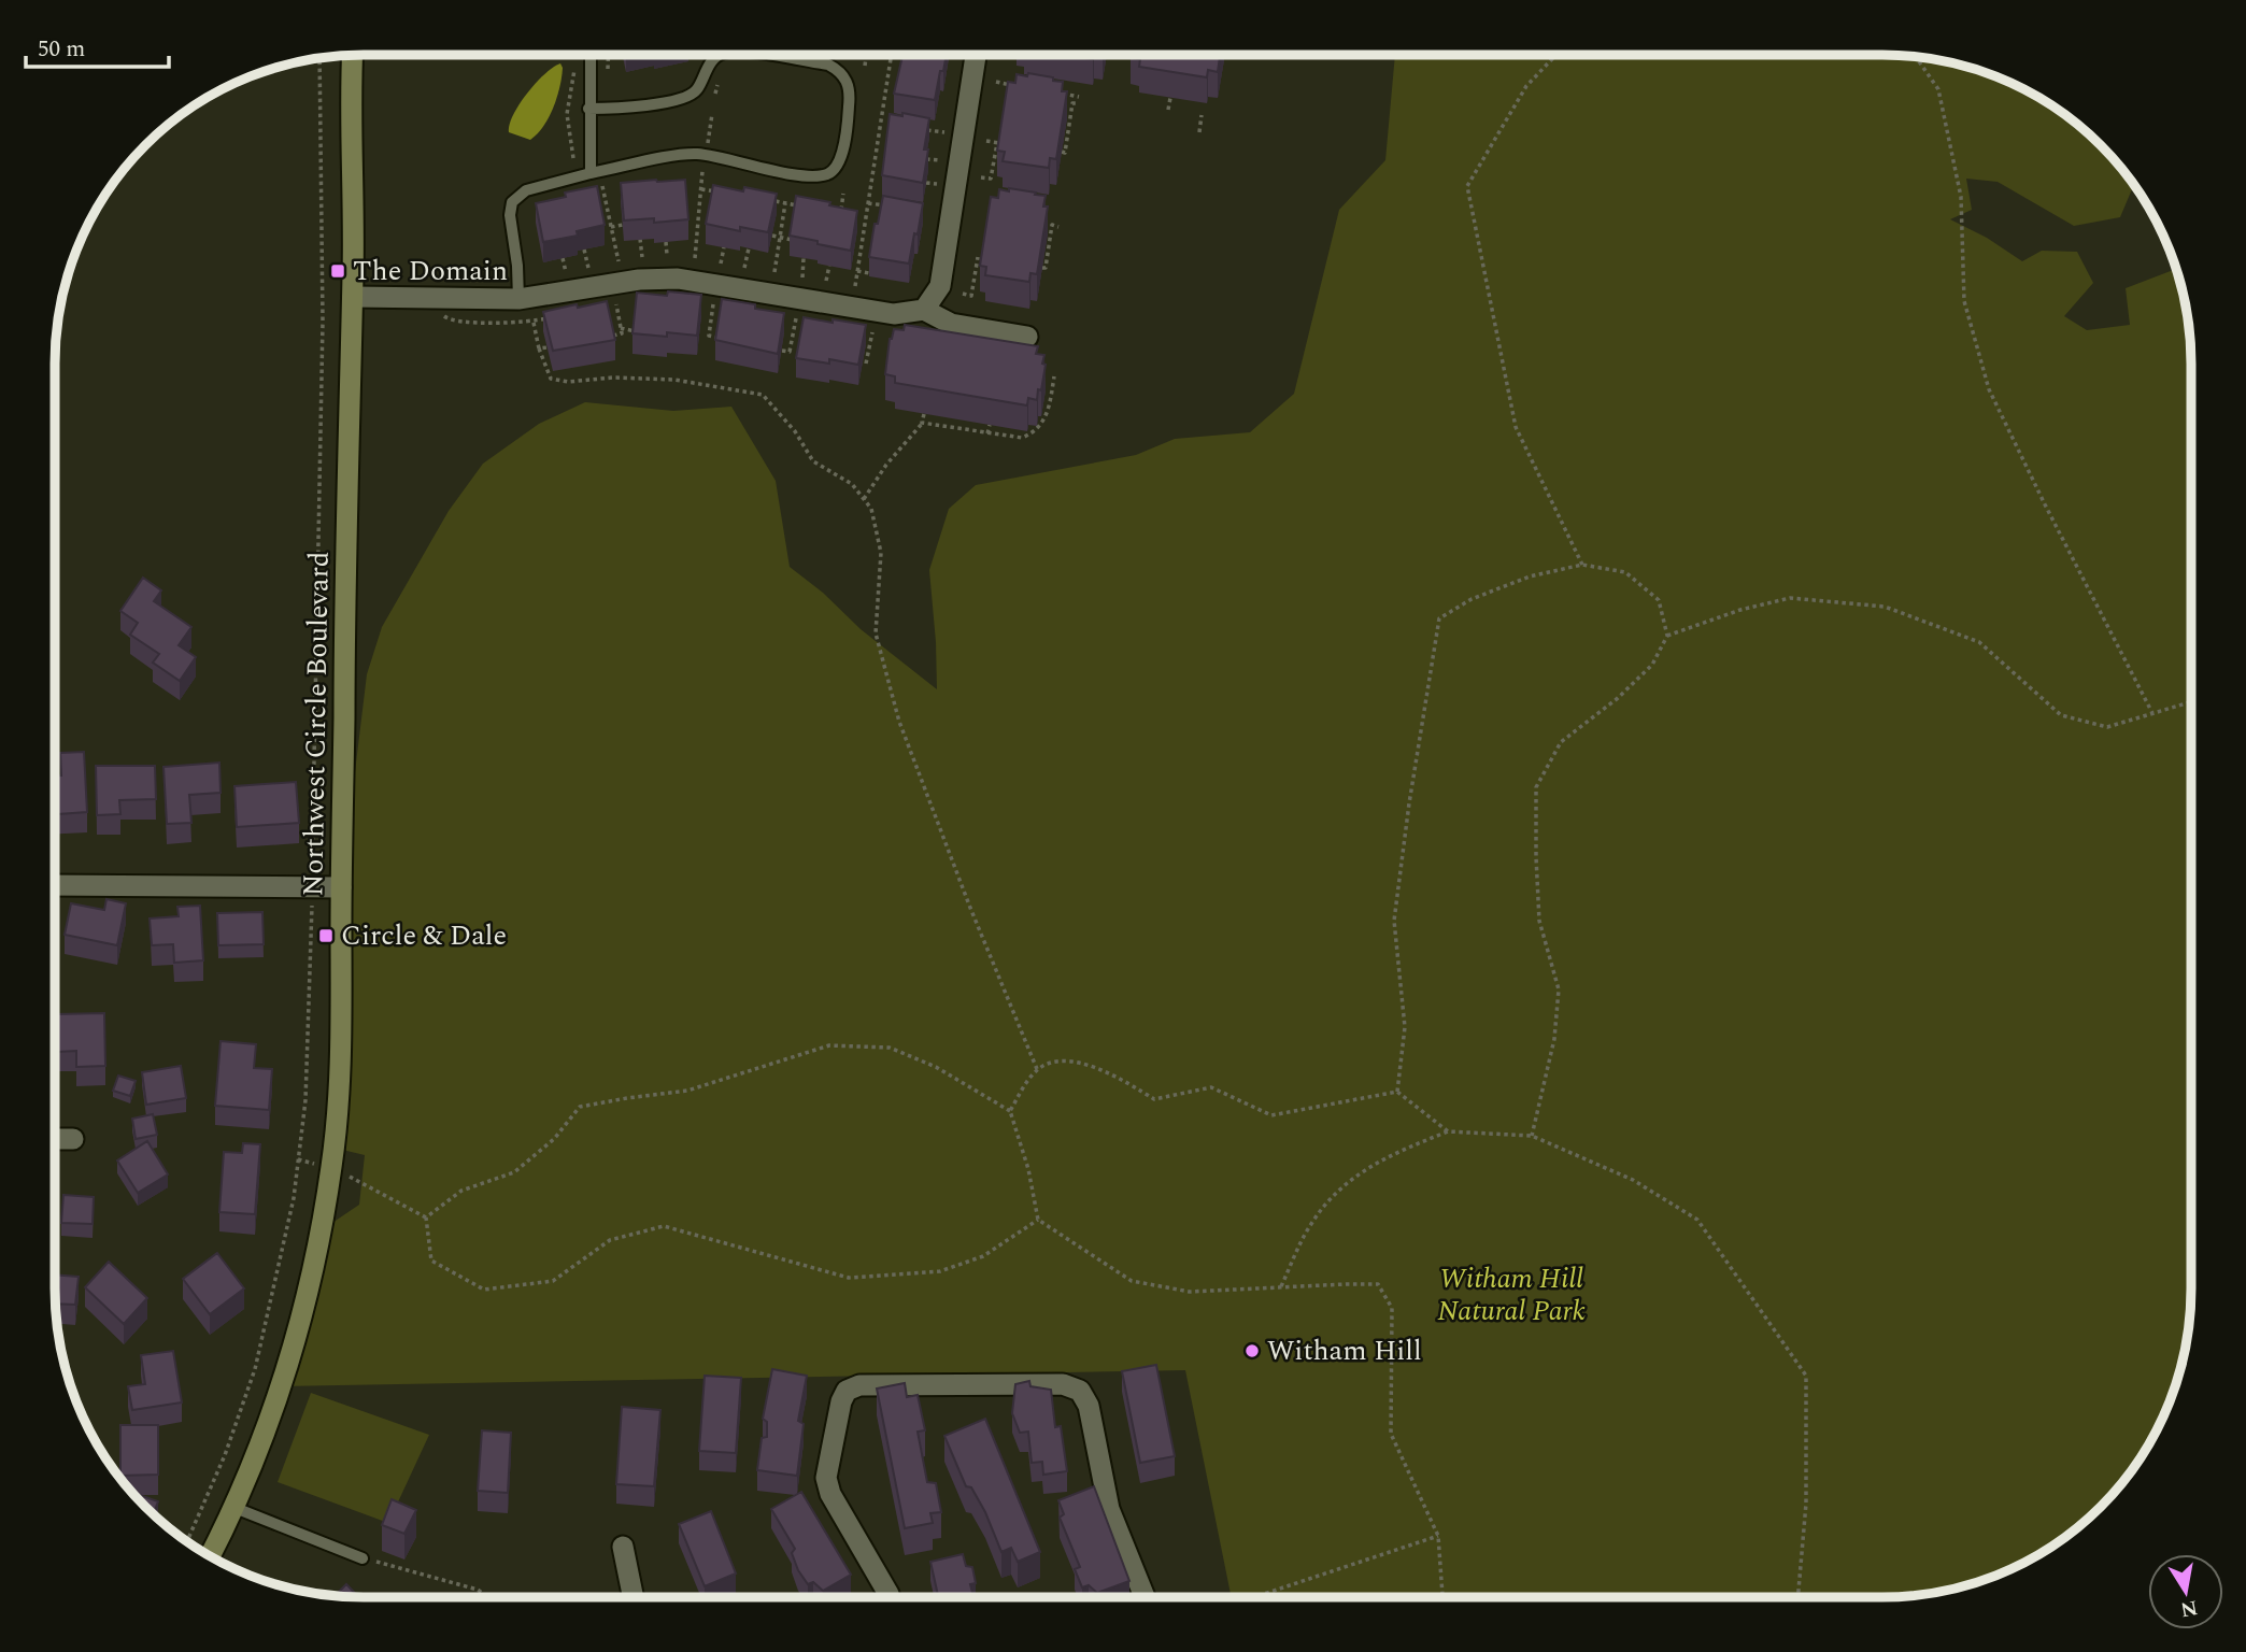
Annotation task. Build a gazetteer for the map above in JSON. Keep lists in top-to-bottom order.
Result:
{
  "streets": {
    "main road": ["Northwest Circle Boulevard"]
  },
  "parks": ["Witham Hill Natural Park"],
  "places": {
    "transit": ["The Domain", "Circle & Dale"],
    "other": ["Witham Hill"]
  },
  "scale_bar": "50 m",
  "north": "bottom"
}
